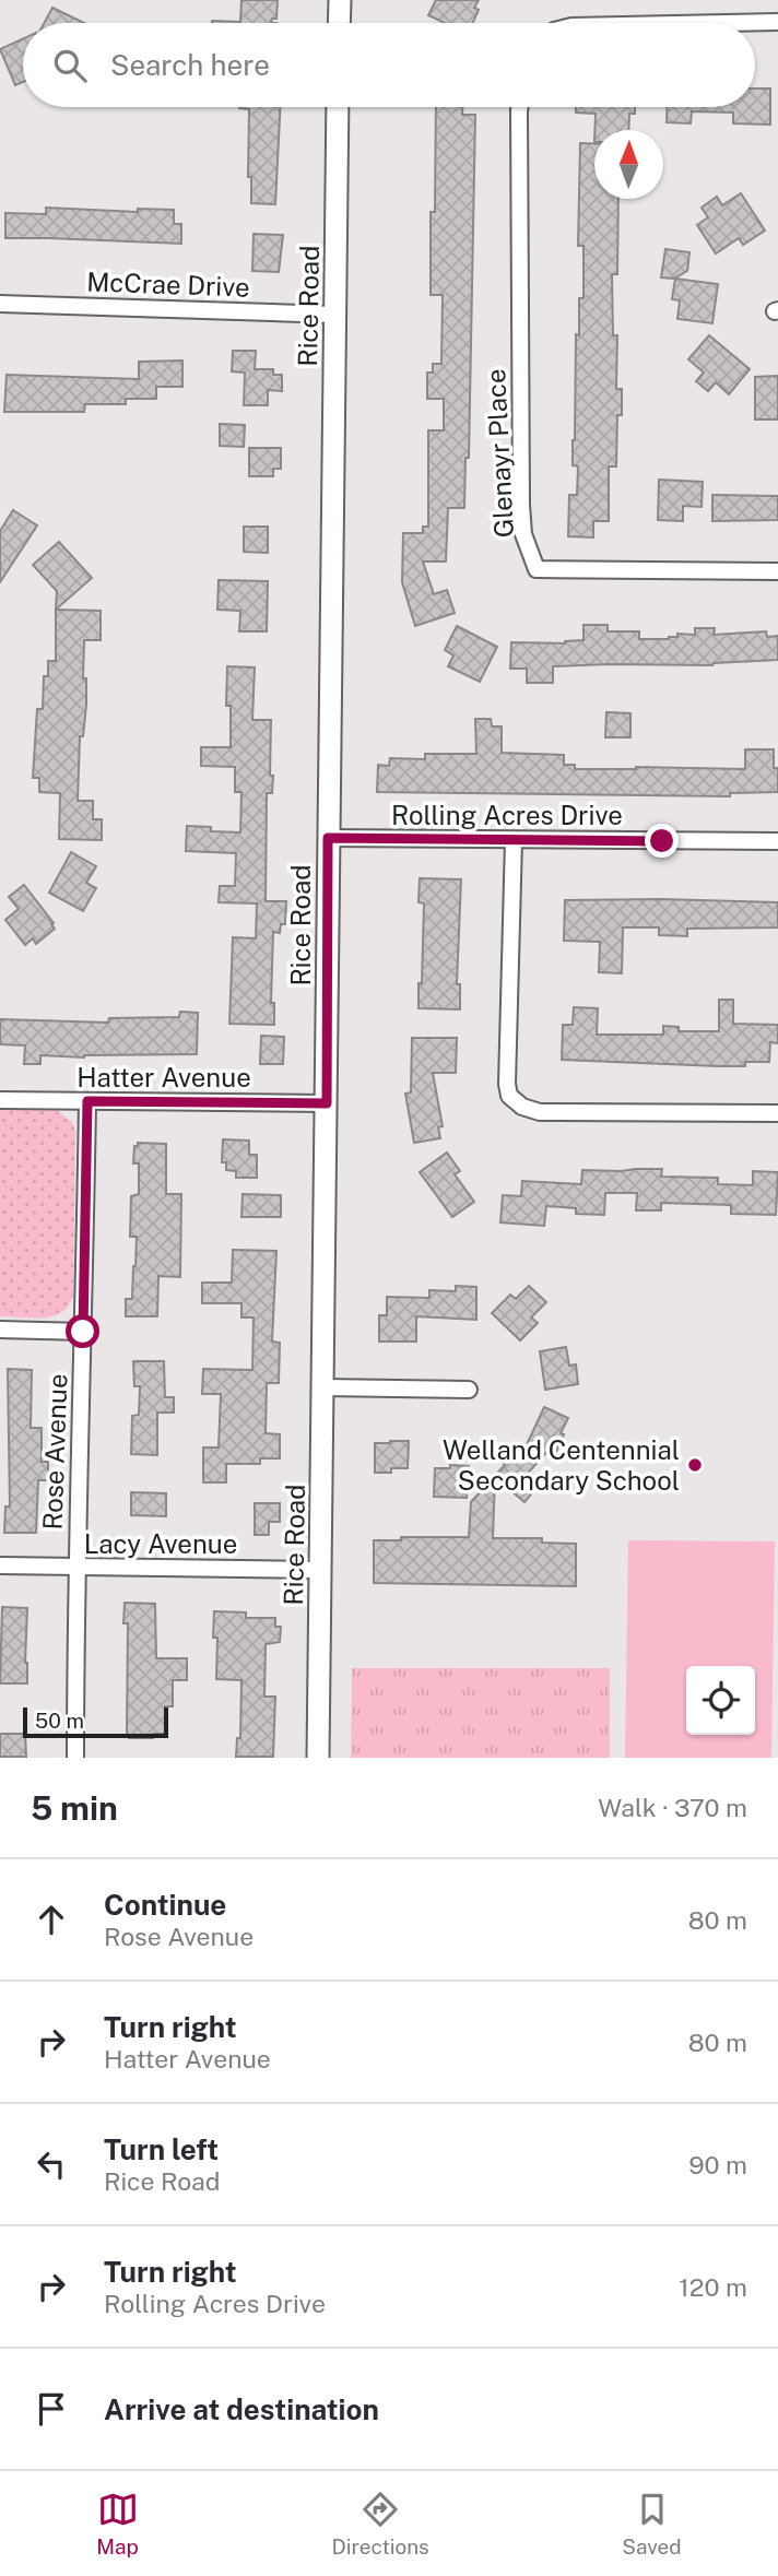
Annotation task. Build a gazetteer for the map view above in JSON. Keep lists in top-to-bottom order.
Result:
{
  "streets": {
    "main road": ["Rice Road"],
    "street": [
      "McCrae Drive",
      "Glenayr Place",
      "Rolling Acres Drive",
      "Hatter Avenue",
      "Rose Avenue",
      "Lacy Avenue"
    ]
  },
  "crossings": [
    ["McCrae Drive", "Rice Road"],
    ["Rice Road", "Rolling Acres Drive"],
    ["Rice Road", "Hatter Avenue"],
    ["Rice Road", "Lacy Avenue"],
    ["Hatter Avenue", "Rose Avenue"],
    ["Rose Avenue", "Lacy Avenue"]
  ],
  "places": ["Welland Centennial Secondary School"],
  "scale_bar": "50 m",
  "north": "top",
  "page": {
    "search": "Search here",
    "scale": "50 m",
    "heading": ["5 min", "Walk · 370 m"],
    "list": [
      ["Continue", "Rose Avenue", "80 m"],
      ["Turn right", "Hatter Avenue", "80 m"],
      ["Turn left", "Rice Road", "90 m"],
      ["Turn right", "Rolling Acres Drive", "120 m"],
      "Arrive at destination"
    ],
    "nav": ["Map", "Directions", "Saved"]
  }
}
